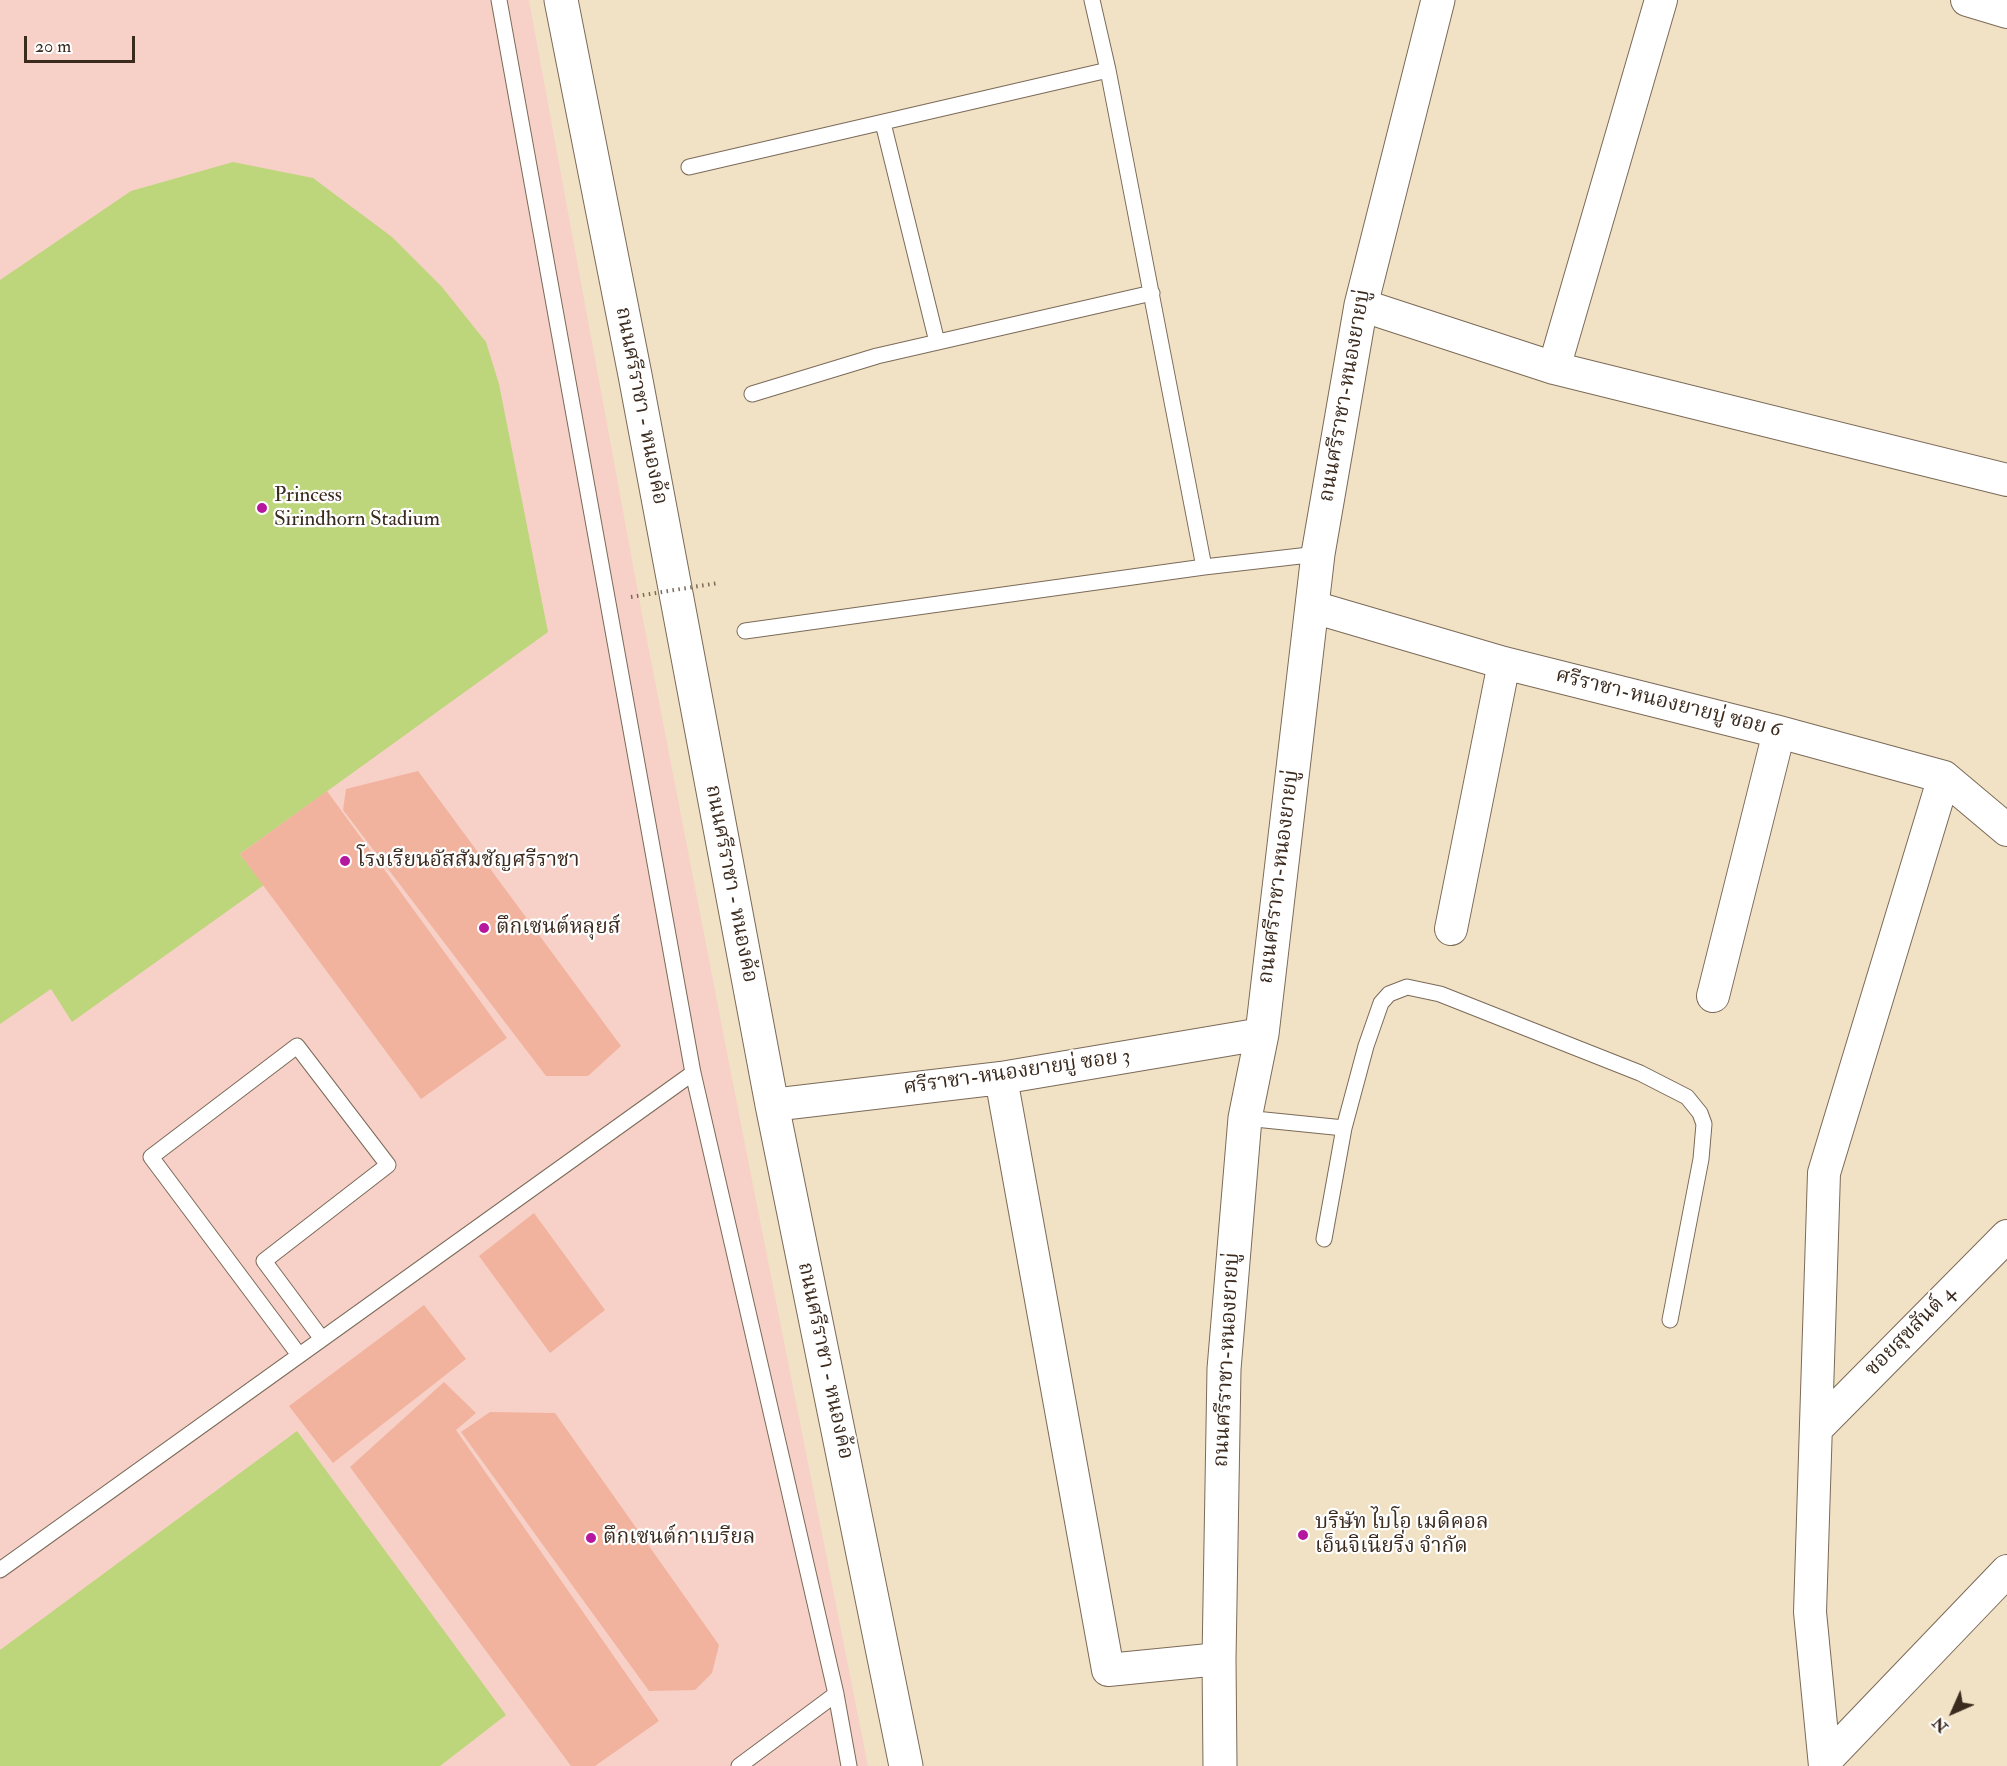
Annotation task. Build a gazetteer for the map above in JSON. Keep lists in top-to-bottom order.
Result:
{
  "streets": {
    "main road": ["ถนนศรีราชา-หนองยายบู่", "ถนนศรีราชา - หนองค้อ"],
    "street": ["ศรีราชา-หนองยายบู่ ซอย 6", "ศรีราชา-หนองยายบู่ ซอย 3", "ซอยสุขสันต์ 4"]
  },
  "crossings": [
    ["ถนนศรีราชา-หนองยายบู่", "ศรีราชา-หนองยายบู่ ซอย 6"],
    ["ถนนศรีราชา-หนองยายบู่", "ศรีราชา-หนองยายบู่ ซอย 3"],
    ["ถนนศรีราชา - หนองค้อ", "ศรีราชา-หนองยายบู่ ซอย 3"]
  ],
  "places": [
    "Princess Sirindhorn Stadium",
    "โรงเรียนอัสสัมชัญศรีราชา",
    "ตึกเซนต์หลุยส์",
    "บริษัท ไบโอ เมดิคอล เอ็นจิเนียริ่ง จำกัด",
    "ตึกเซนต์กาเบรียล"
  ],
  "scale_bar": "20 m",
  "north": "bottom left"
}
